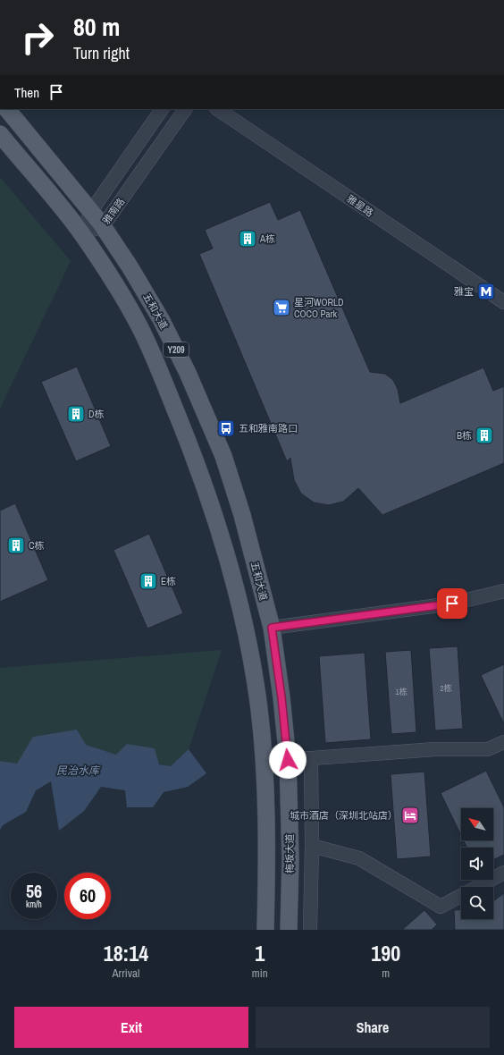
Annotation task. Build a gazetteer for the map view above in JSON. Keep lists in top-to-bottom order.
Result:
{
  "streets": {
    "main road": ["五和大道", "Y209", "梅坂大道"],
    "street": ["雅星路", "雅南路"]
  },
  "crossings": [
    ["雅南路", "五和大道"],
    ["雅南路", "Y209"],
    ["五和大道", "梅坂大道"]
  ],
  "water": ["民治水库"],
  "places": {
    "building": [
      "A栋",
      "D栋",
      "B栋",
      "C栋",
      "E栋"
    ],
    "metro station": ["雅宝"],
    "supermarket": ["星河WORLD COCO Park"],
    "bus stop": ["五和雅南路口"],
    "hotel": ["城市酒店（深圳北站店）"]
  },
  "house_numbers": ["2栋", "1栋"],
  "north": "top left",
  "page": {
    "turn": ["80 m", "Turn right"],
    "then": "Then",
    "speed": "56 km/h",
    "limit": "60",
    "eta": [
      "18:14",
      "Arrival",
      "1",
      "min",
      "190",
      "m"
    ],
    "buttons": ["Exit", "Share"]
  }
}
